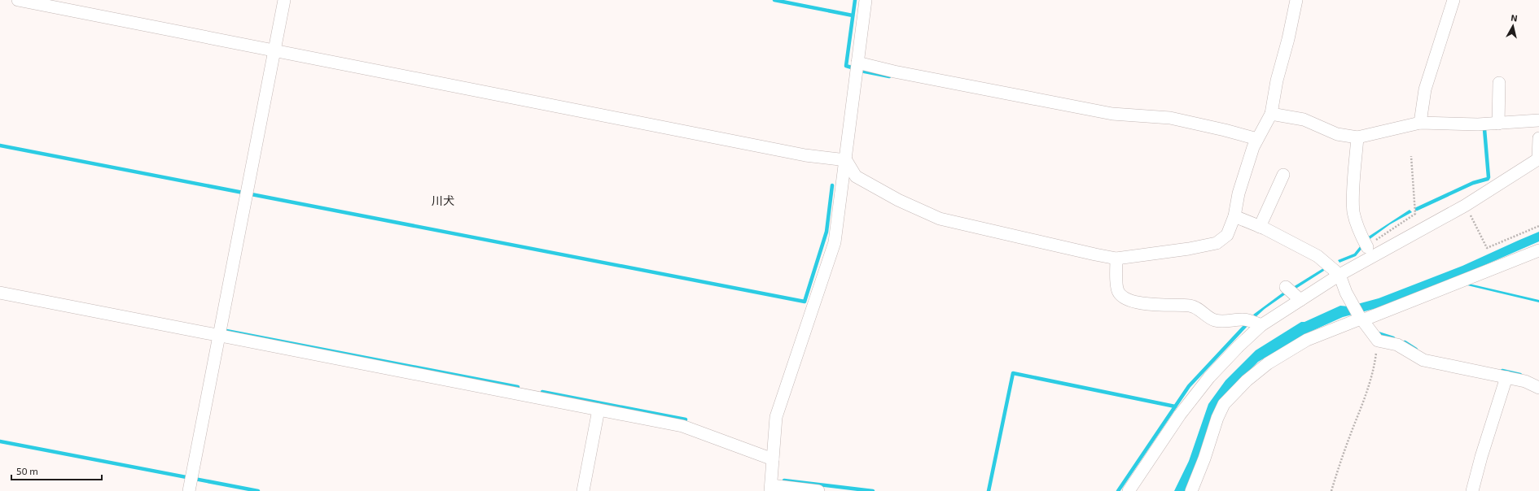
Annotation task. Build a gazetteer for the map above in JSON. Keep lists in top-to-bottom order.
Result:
{
  "districts": ["川犬"],
  "scale_bar": "50 m",
  "north": "top"
}
